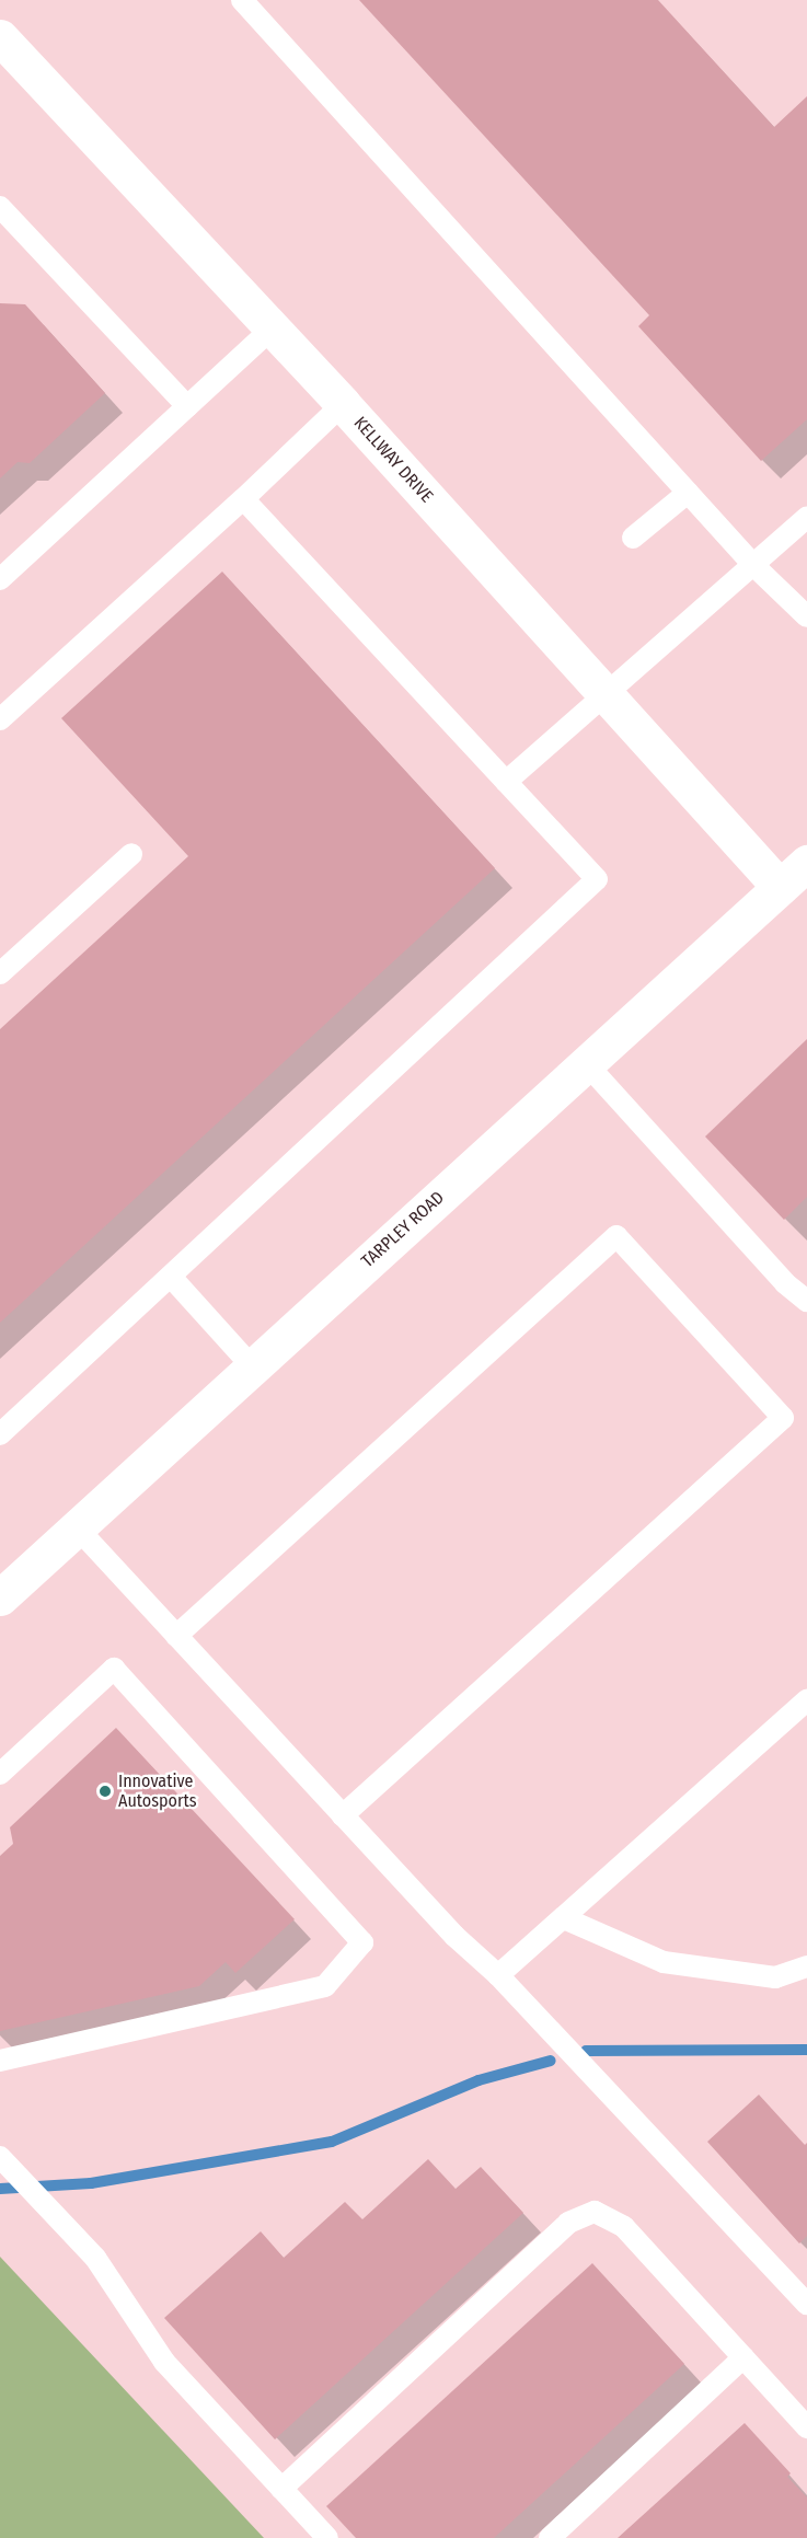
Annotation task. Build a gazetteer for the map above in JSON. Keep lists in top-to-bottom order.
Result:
{
  "streets": {
    "street": ["KELLWAY DRIVE", "TARPLEY ROAD"]
  },
  "crossings": [
    ["KELLWAY DRIVE", "TARPLEY ROAD"]
  ],
  "places": ["Innovative Autosports"]
}
